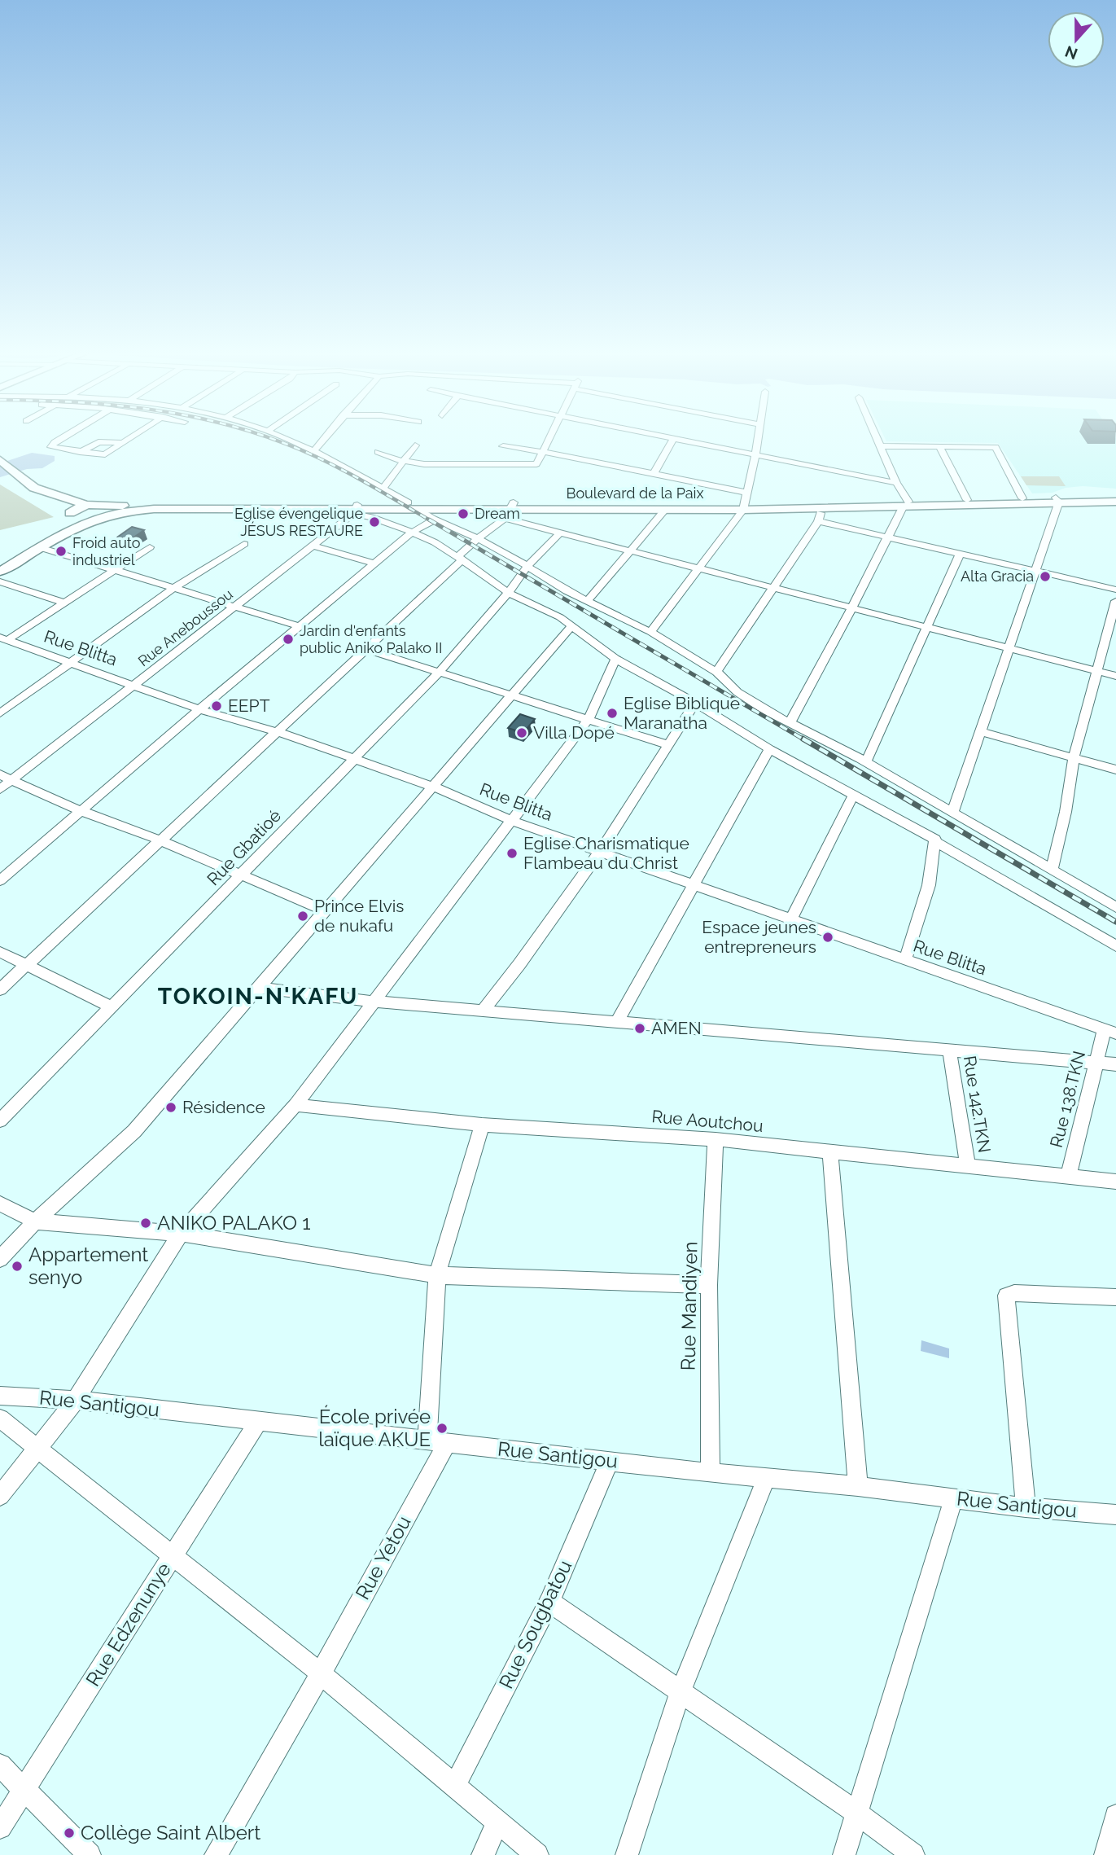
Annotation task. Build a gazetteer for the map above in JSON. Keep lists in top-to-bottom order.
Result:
{
  "streets": {
    "main road": ["Boulevard de la Paix"],
    "street": [
      "Rue Aneboussou",
      "Rue Blitta",
      "Rue Gbatioé",
      "Rue 138.TKN",
      "Rue 142.TKN",
      "Rue Aoutchou",
      "Rue Mandiyen",
      "Rue Santigou",
      "Rue Yetou",
      "Rue Edzenunye",
      "Rue Sougbatou"
    ]
  },
  "crossings": [
    ["Boulevard de la Paix", "Rue Aneboussou"],
    ["Rue Aneboussou", "Rue Blitta"],
    ["Rue Blitta", "Rue Gbatioé"],
    ["Rue Blitta", "Rue 138.TKN"],
    ["Rue 138.TKN", "Rue Aoutchou"],
    ["Rue 142.TKN", "Rue Aoutchou"],
    ["Rue Aoutchou", "Rue Mandiyen"],
    ["Rue Mandiyen", "Rue Santigou"],
    ["Rue Santigou", "Rue Yetou"],
    ["Rue Santigou", "Rue Edzenunye"],
    ["Rue Santigou", "Rue Sougbatou"]
  ],
  "districts": ["TOKOIN-N'KAFU"],
  "places": [
    "Dream",
    "Eglise évengelique JÉSUS RESTAURE",
    "Froid auto industriel",
    "Alta Gracia",
    "Jardin d'enfants public Aniko Palako II",
    "EEPT",
    "Eglise Biblique Maranatha",
    "Villa Dopé",
    "Eglise Charismatique Flambeau du Christ",
    "Prince Elvis de nukafu",
    "Espace jeunes entrepreneurs",
    "AMEN",
    "Résidence",
    "ANIKO PALAKO 1",
    "Appartement senyo",
    "École privée laïque AKUE",
    "Collège Saint Albert"
  ],
  "north": "bottom"
}
